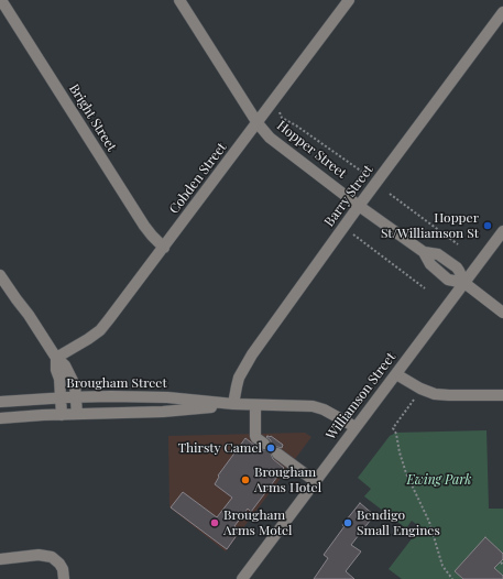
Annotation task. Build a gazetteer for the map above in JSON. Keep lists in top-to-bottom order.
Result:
{
  "streets": {
    "street": [
      "Bright Street",
      "Hopper Street",
      "Cobden Street",
      "Barry Street",
      "Brougham Street",
      "Williamson Street"
    ]
  },
  "crossings": [
    ["Bright Street", "Cobden Street"],
    ["Hopper Street", "Cobden Street"],
    ["Hopper Street", "Barry Street"],
    ["Hopper Street", "Williamson Street"],
    ["Barry Street", "Brougham Street"],
    ["Brougham Street", "Williamson Street"]
  ],
  "parks": ["Ewing Park"],
  "places": [
    "Hopper St/Williamson St",
    "Thirsty Camel",
    "Brougham Arms Hotel",
    "Brougham Arms Motel",
    "Bendigo Small Engines"
  ]
}
